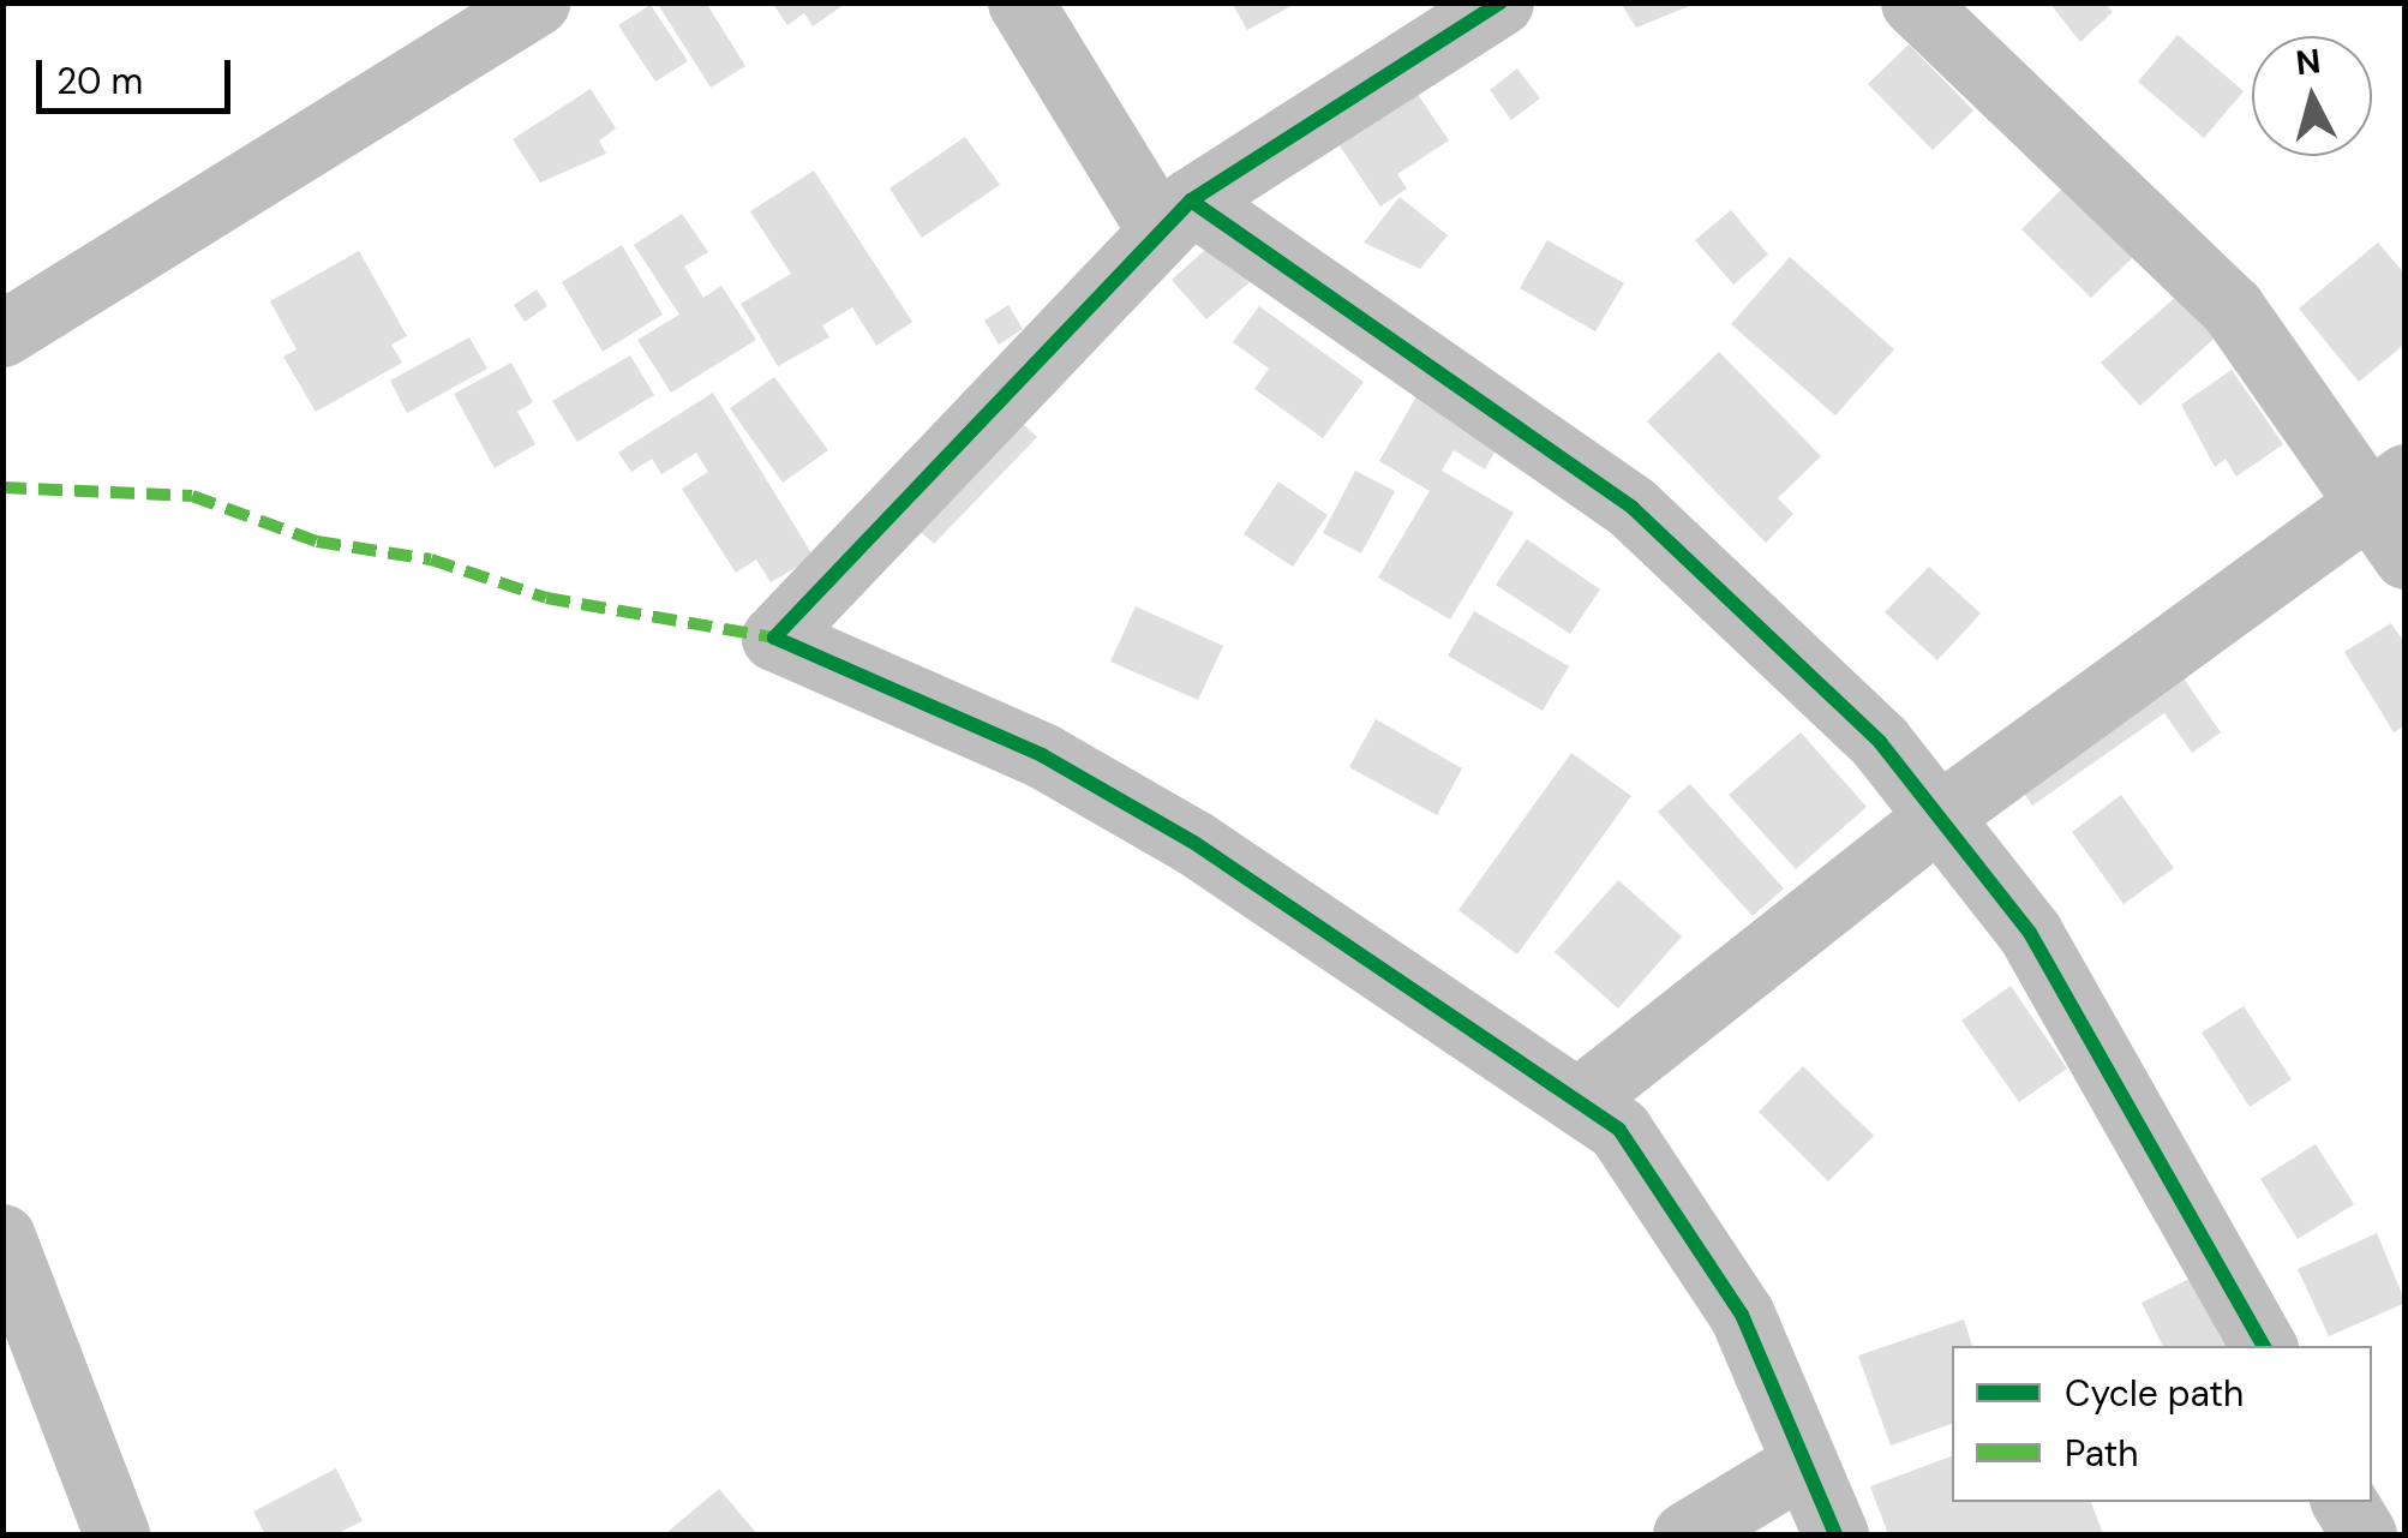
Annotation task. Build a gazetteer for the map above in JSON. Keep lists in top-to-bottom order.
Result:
{
  "legend": ["Cycle path", "Path"],
  "scale_bar": "20 m",
  "north": "top"
}
